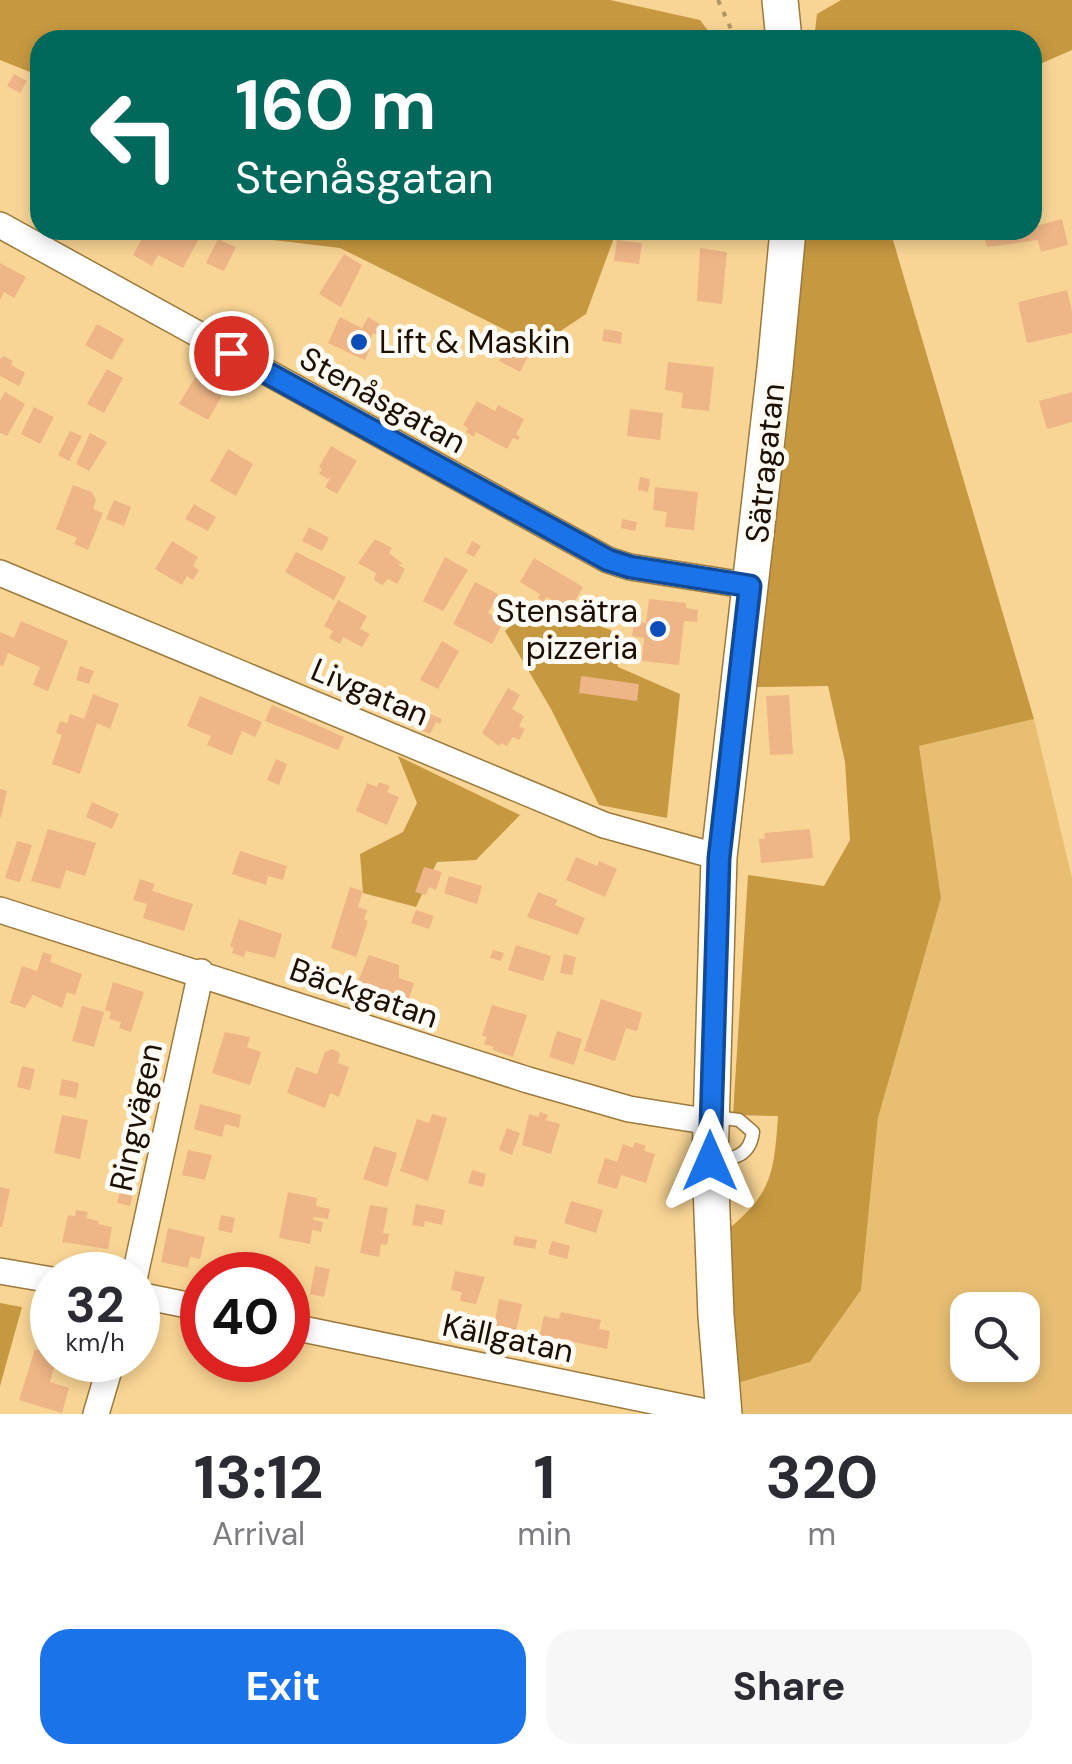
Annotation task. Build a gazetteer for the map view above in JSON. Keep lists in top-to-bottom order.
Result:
{
  "streets": {
    "street": [
      "Stenåsgatan",
      "Sätragatan",
      "Livgatan",
      "Bäckgatan",
      "Ringvägen",
      "Källgatan"
    ]
  },
  "crossings": [
    ["Stenåsgatan", "Sätragatan"],
    ["Sätragatan", "Livgatan"],
    ["Sätragatan", "Bäckgatan"],
    ["Bäckgatan", "Ringvägen"]
  ],
  "places": ["Lift & Maskin", "Stensätra pizzeria"],
  "page": {
    "turn": ["160 m", "Stenåsgatan"],
    "speed": "32 km/h",
    "limit": "40",
    "eta": [
      "13:12",
      "Arrival",
      "1",
      "min",
      "320",
      "m"
    ],
    "buttons": ["Exit", "Share"]
  }
}
